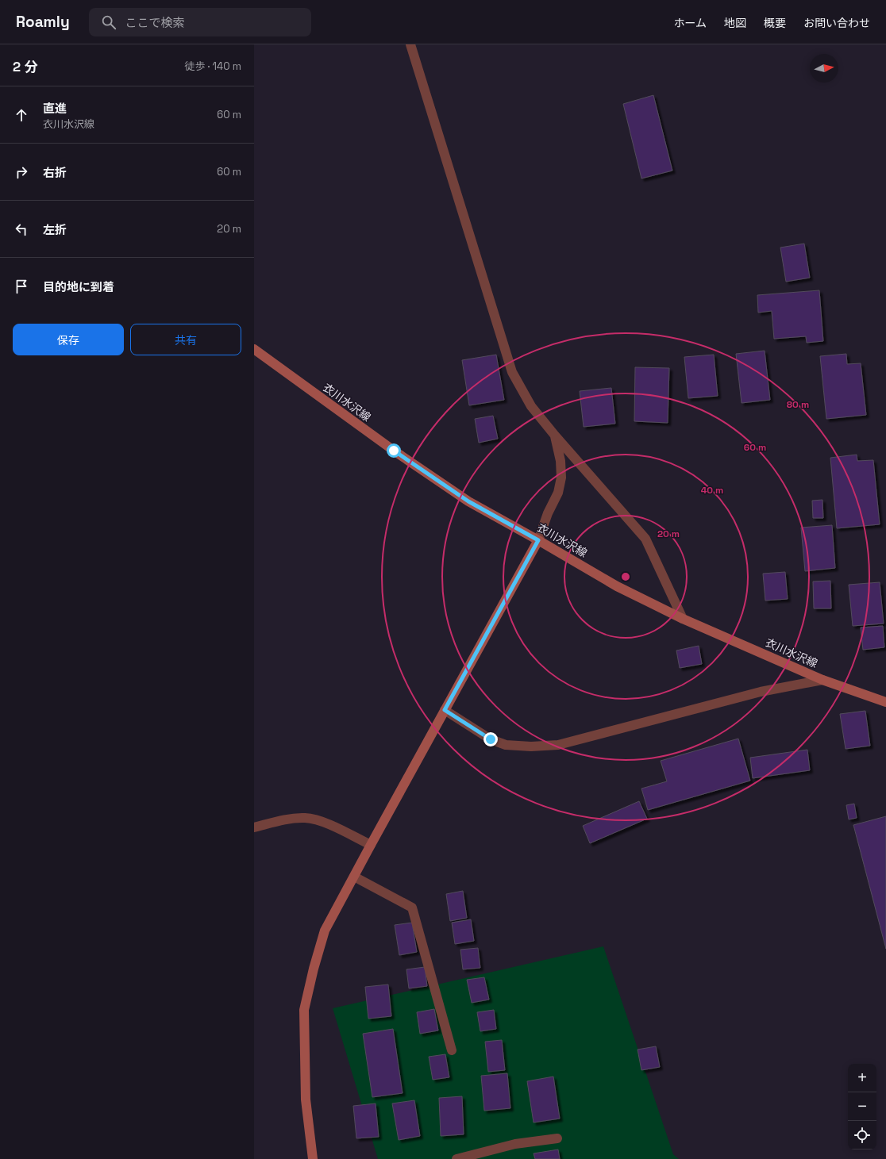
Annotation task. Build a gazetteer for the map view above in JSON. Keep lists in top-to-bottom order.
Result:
{
  "streets": {
    "main road": ["衣川水沢線"]
  },
  "north": "right",
  "page": {
    "header": "Roamly",
    "search": "ここで検索",
    "nav": [
      "ホーム",
      "地図",
      "概要",
      "お問い合わせ"
    ],
    "heading": ["2 分", "徒歩 · 140 m"],
    "list": [
      ["直進", "衣川水沢線", "60 m"],
      ["右折", "60 m"],
      ["左折", "20 m"],
      "目的地に到着"
    ],
    "buttons": ["保存", "共有"],
    "map_buttons": ["+", "−"]
  },
  "rings": [
    "80 m",
    "60 m",
    "40 m",
    "20 m"
  ]
}
